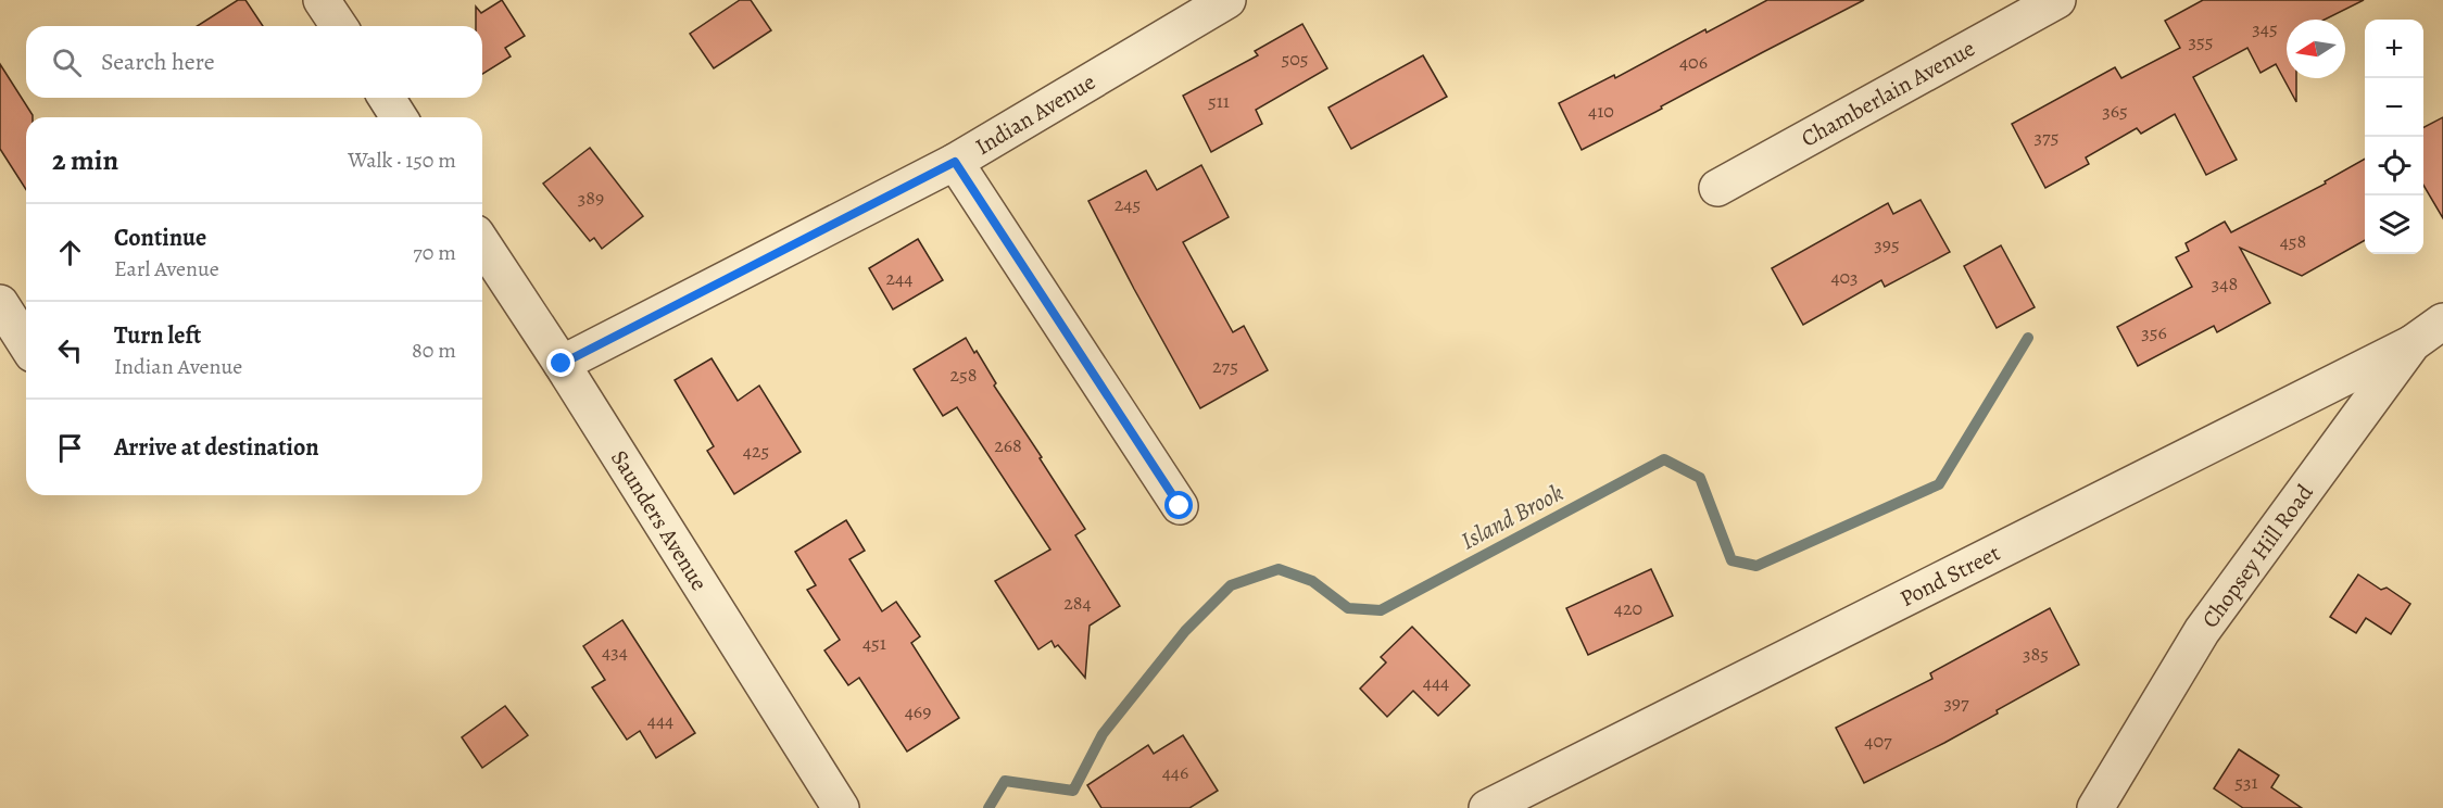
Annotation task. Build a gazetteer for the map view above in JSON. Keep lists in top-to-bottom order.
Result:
{
  "streets": {
    "street": [
      "Chamberlain Avenue",
      "Indian Avenue",
      "Saunders Avenue",
      "Chopsey Hill Road",
      "Pond Street"
    ]
  },
  "crossings": [
    ["Indian Avenue", "Saunders Avenue"],
    ["Chopsey Hill Road", "Pond Street"]
  ],
  "water": ["Island Brook"],
  "house_numbers": [
    "345",
    "355",
    "505",
    "406",
    "511",
    "410",
    "365",
    "375",
    "389",
    "245",
    "458",
    "395",
    "403",
    "244",
    "348",
    "356",
    "275",
    "258",
    "268",
    "425",
    "284",
    "420",
    "451",
    "434",
    "385",
    "444",
    "397",
    "469",
    "444",
    "407",
    "446",
    "531"
  ],
  "north": "left",
  "page": {
    "map_buttons": ["+", "−"],
    "search": "Search here",
    "heading": ["2 min", "Walk · 150 m"],
    "list": [
      ["Continue", "Earl Avenue", "70 m"],
      ["Turn left", "Indian Avenue", "80 m"],
      "Arrive at destination"
    ]
  }
}
